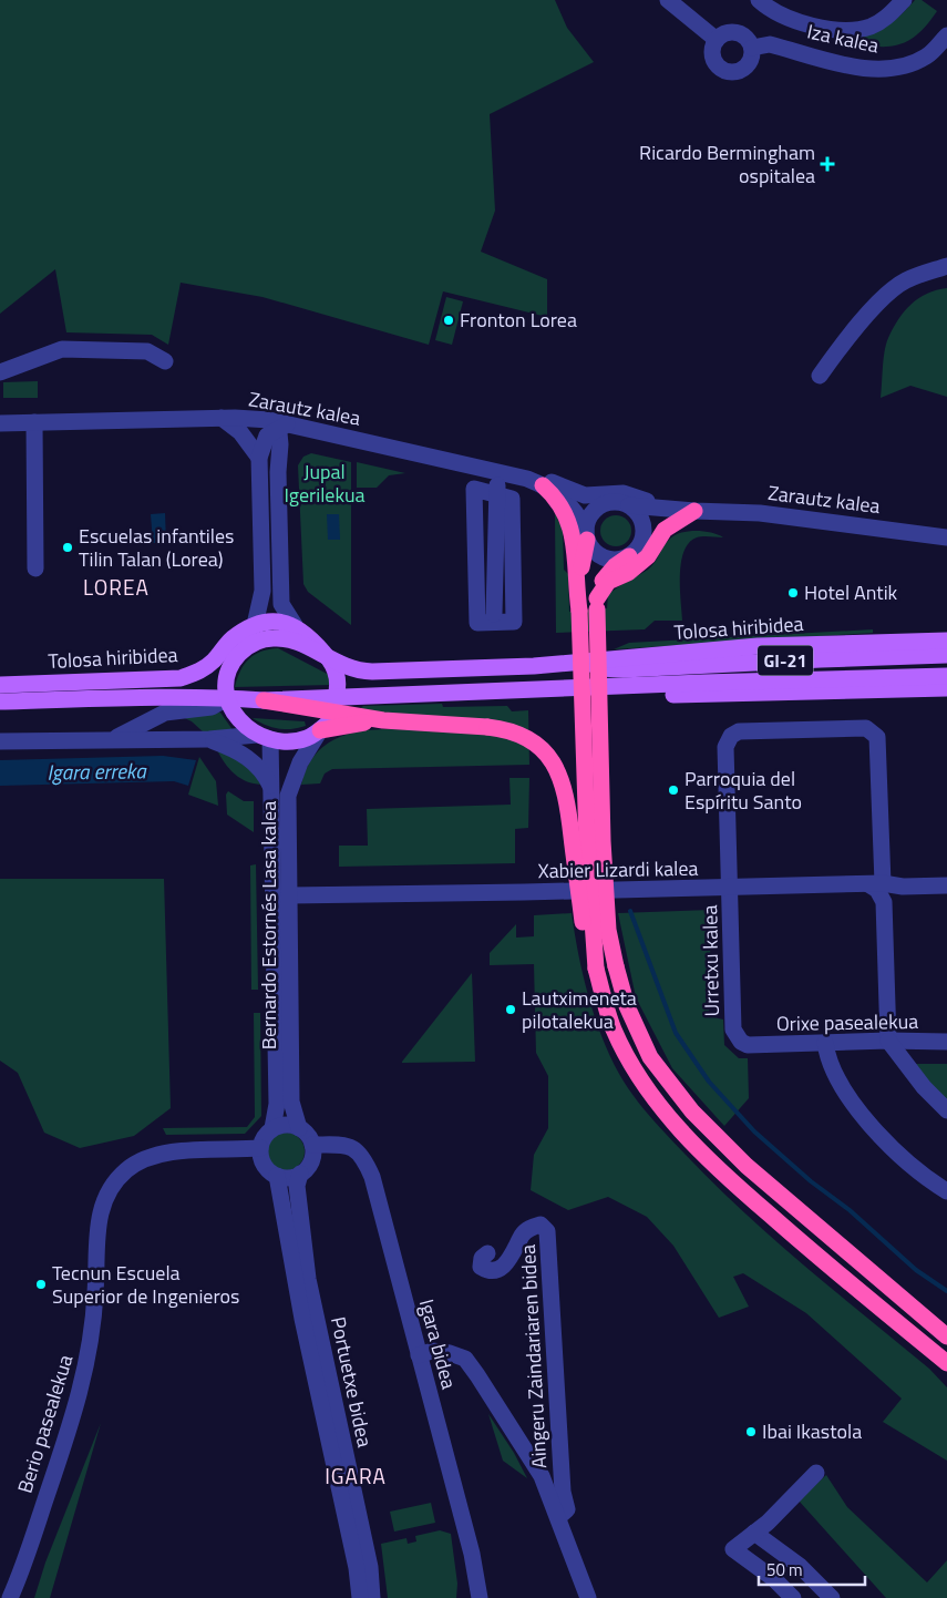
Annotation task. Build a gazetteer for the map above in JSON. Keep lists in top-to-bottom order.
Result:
{
  "streets": {
    "main road": ["Tolosa hiribidea", "GI-21"],
    "street": [
      "Iza kalea",
      "Zarautz kalea",
      "Xabier Lizardi kalea",
      "Bernardo Estornés Lasa kalea",
      "Urretxu kalea",
      "Orixe pasealekua",
      "Igara bidea",
      "Aingeru Zaindariaren bidea",
      "Portuetxe bidea",
      "Berio pasealekua"
    ]
  },
  "crossings": [
    ["Tolosa hiribidea", "Bernardo Estornés Lasa kalea"],
    ["Xabier Lizardi kalea", "Bernardo Estornés Lasa kalea"],
    ["Xabier Lizardi kalea", "Urretxu kalea"],
    ["Bernardo Estornés Lasa kalea", "Igara bidea"],
    ["Bernardo Estornés Lasa kalea", "Portuetxe bidea"],
    ["Bernardo Estornés Lasa kalea", "Berio pasealekua"],
    ["Urretxu kalea", "Orixe pasealekua"],
    ["Igara bidea", "Aingeru Zaindariaren bidea"],
    ["Igara bidea", "Portuetxe bidea"],
    ["Igara bidea", "Berio pasealekua"],
    ["Portuetxe bidea", "Berio pasealekua"]
  ],
  "districts": ["LOREA", "IGARA"],
  "water": ["Igara erreka"],
  "parks": ["Jupal Igerilekua"],
  "places": {
    "health": ["Ricardo Bermingham ospitalea"],
    "other": [
      "Fronton Lorea",
      "Escuelas infantiles Tilin Talan (Lorea)",
      "Hotel Antik",
      "Parroquia del Espíritu Santo",
      "Lautximeneta pilotalekua",
      "Tecnun Escuela Superior de Ingenieros",
      "Ibai Ikastola"
    ]
  },
  "scale_bar": "50 m"
}
